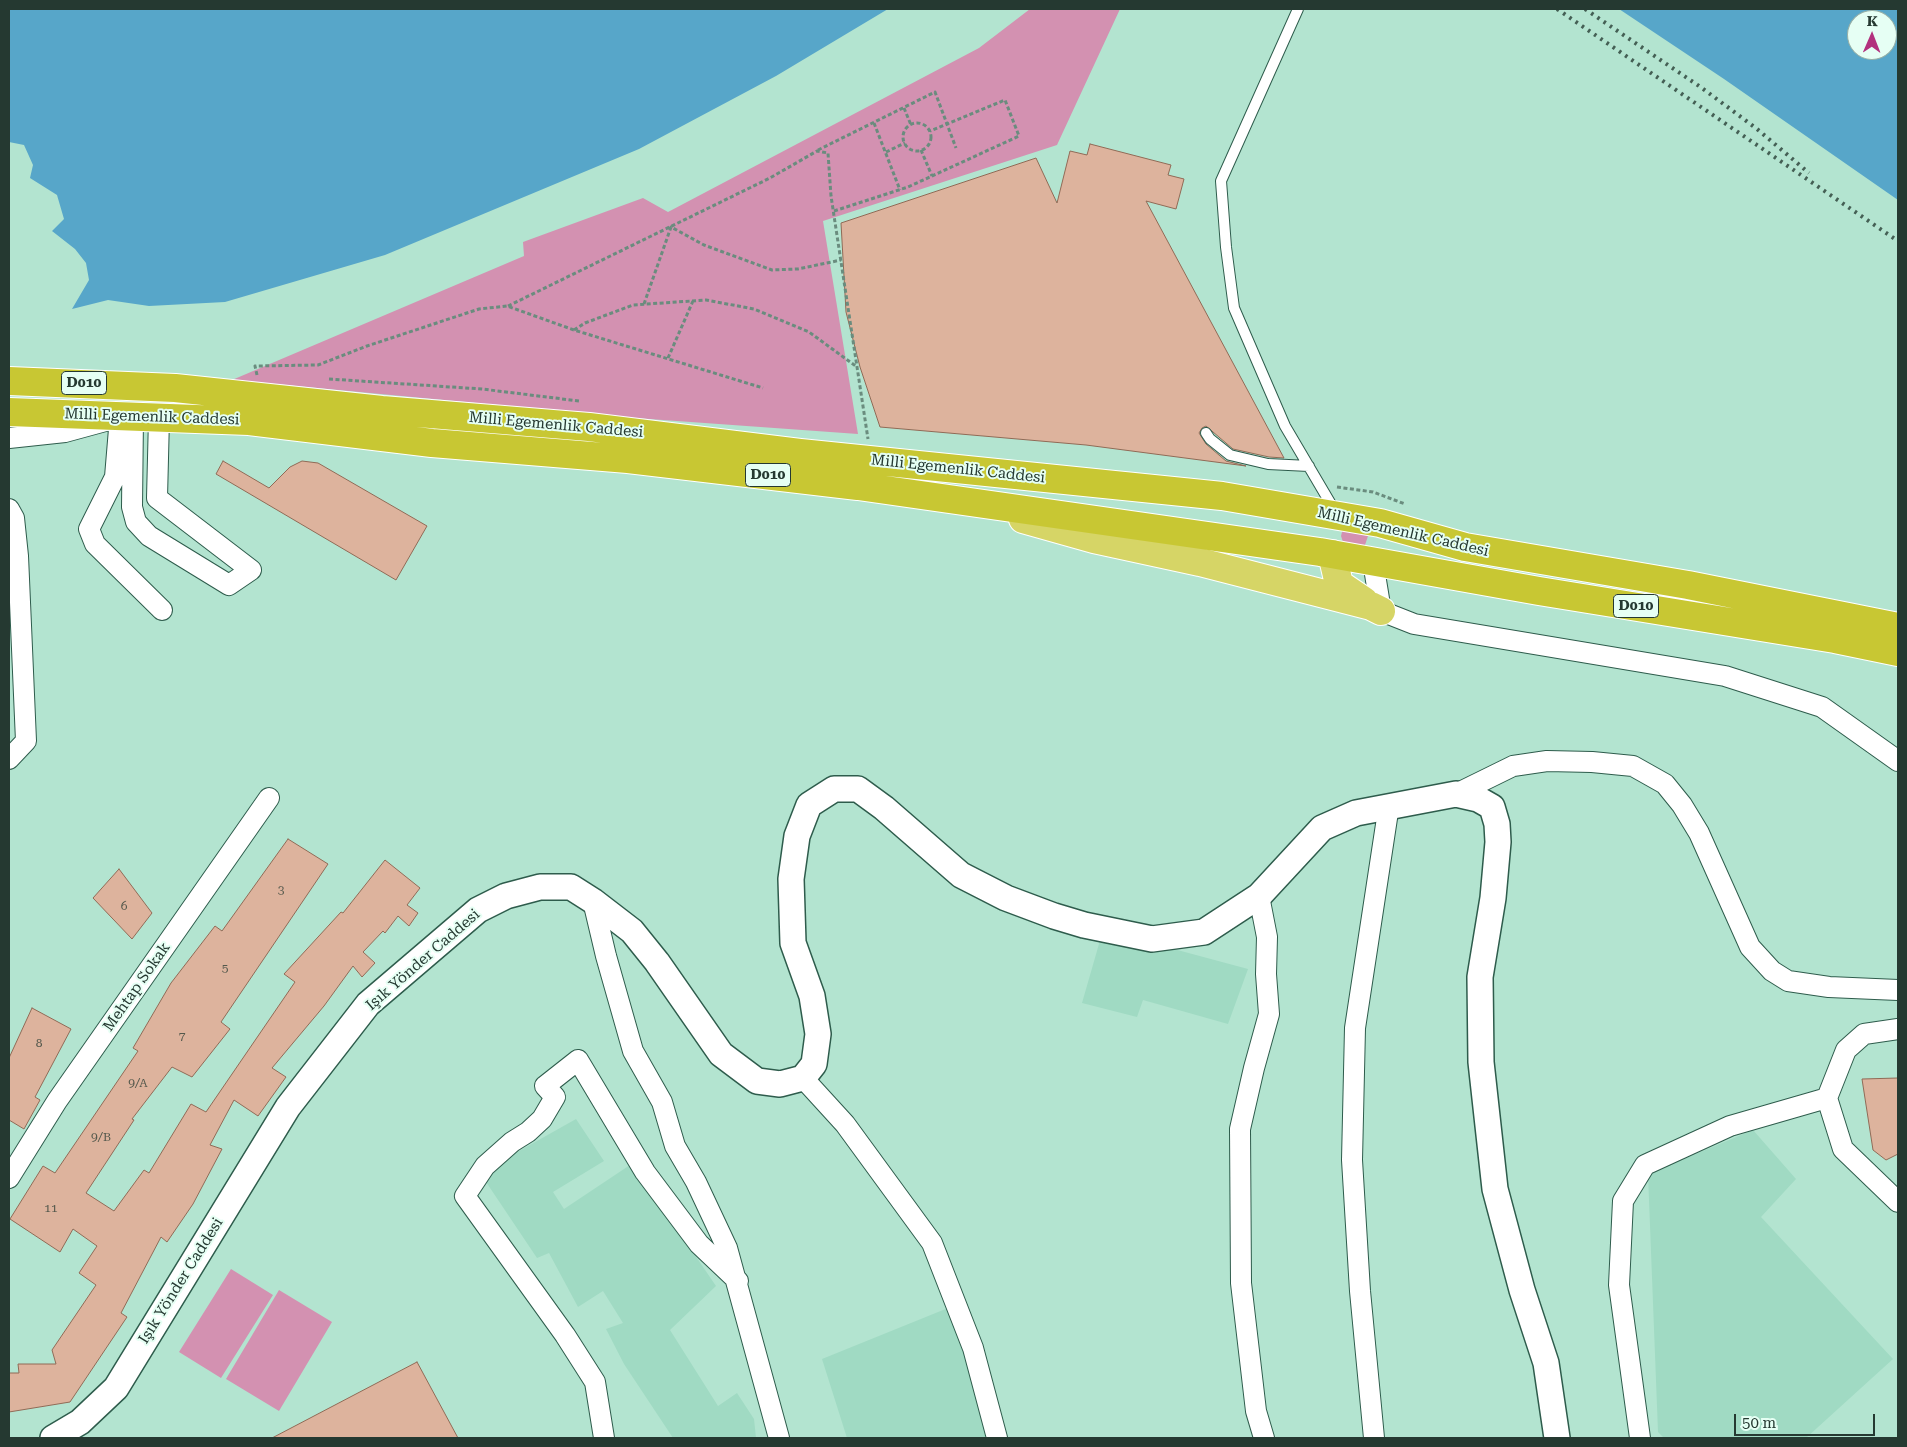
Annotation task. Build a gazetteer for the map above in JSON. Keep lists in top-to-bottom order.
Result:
{
  "streets": {
    "highway": ["D010", "Milli Egemenlik Caddesi"],
    "street": ["Işık Yönder Caddesi", "Mehtap Sokak"]
  },
  "house_numbers": [
    "3",
    "6",
    "5",
    "7",
    "8",
    "9/A",
    "9/B",
    "11"
  ],
  "scale_bar": "50 m",
  "north": "top"
}
